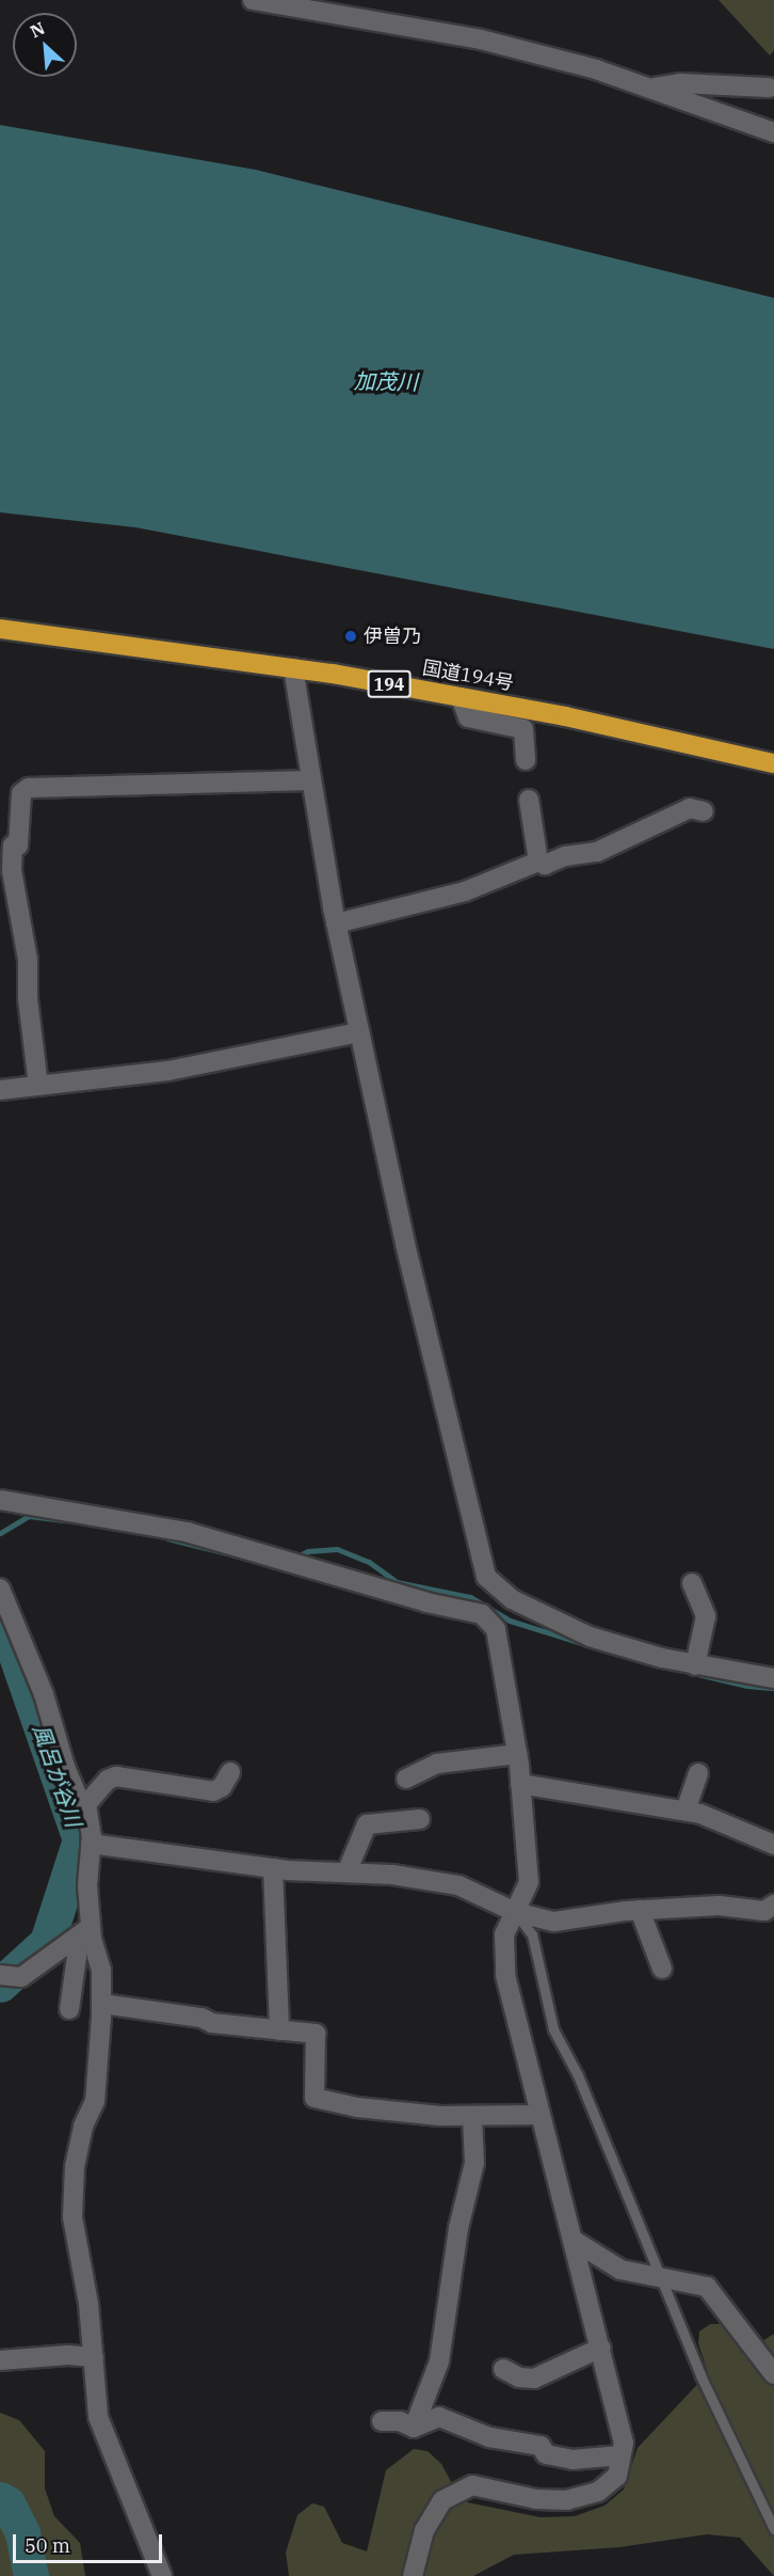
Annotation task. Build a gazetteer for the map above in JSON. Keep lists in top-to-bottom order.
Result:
{
  "streets": {
    "highway": ["国道194号", "194"]
  },
  "water": ["加茂川", "風呂が谷川"],
  "places": ["伊曽乃"],
  "scale_bar": "50 m",
  "north": "top left"
}
